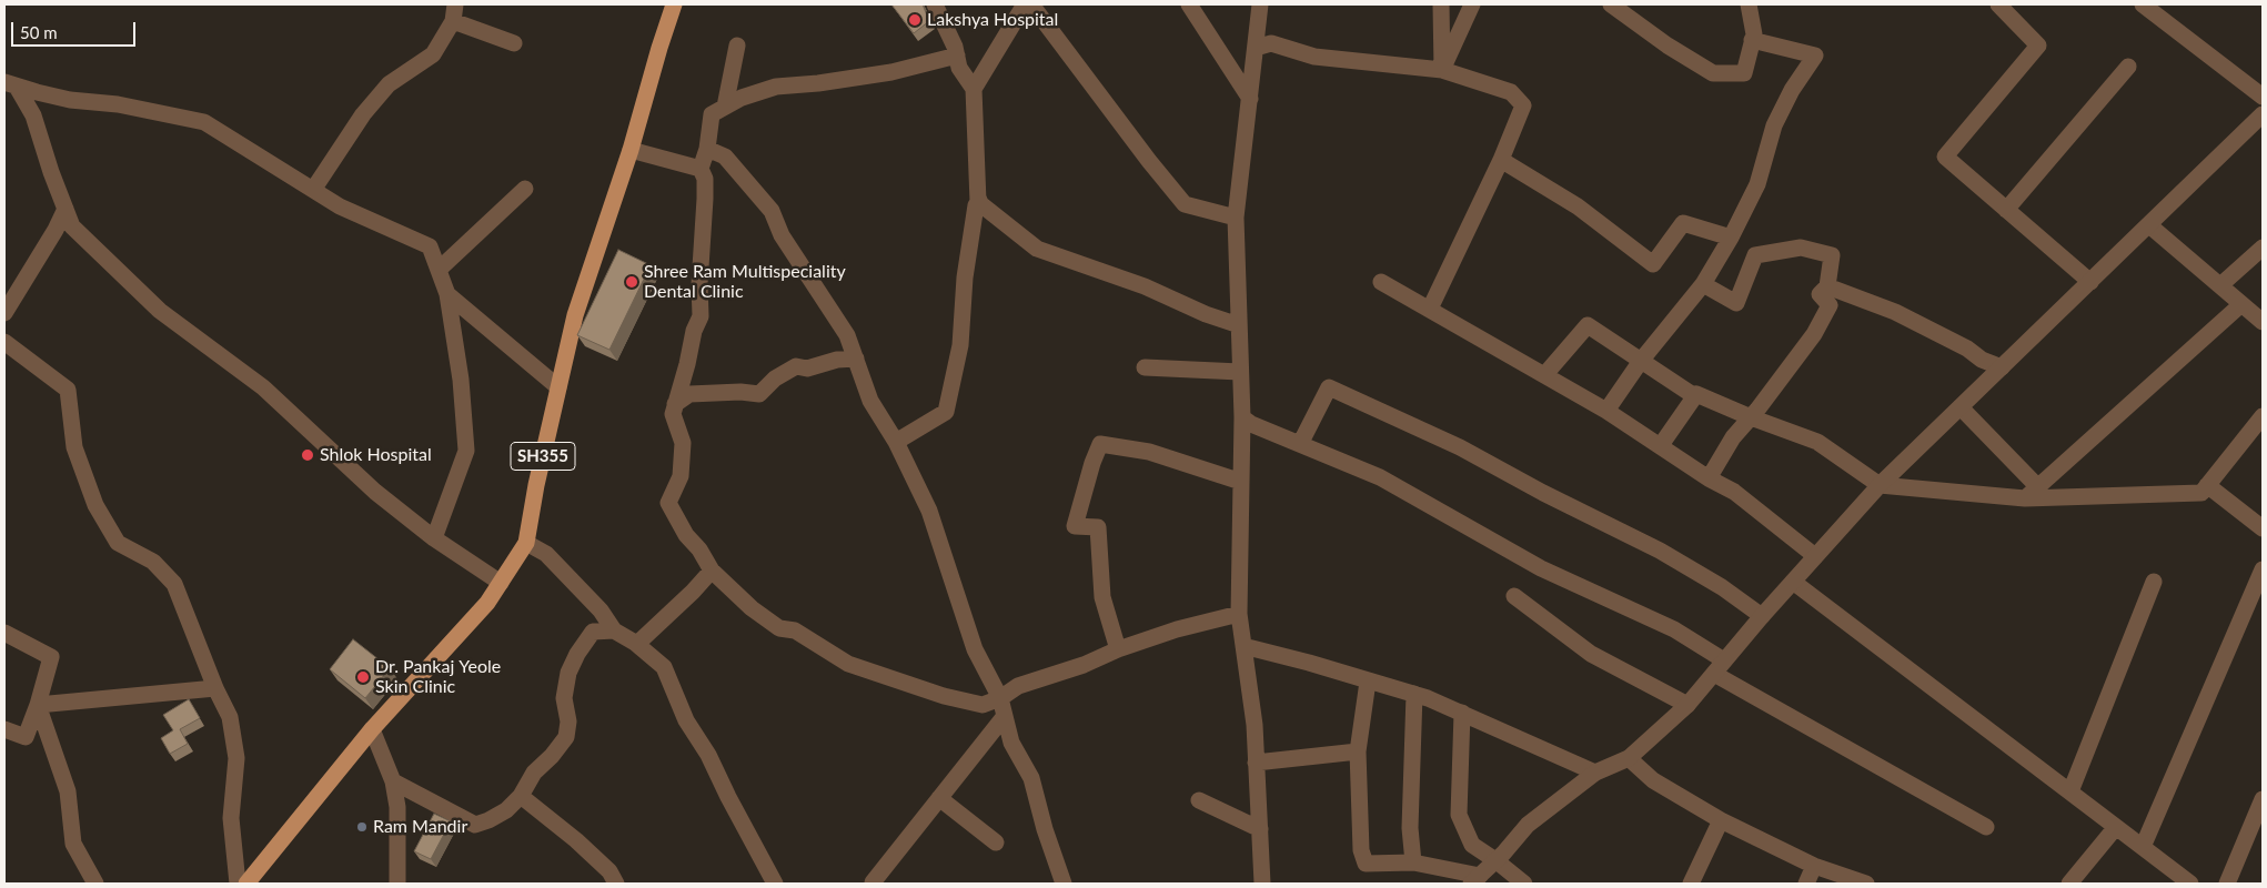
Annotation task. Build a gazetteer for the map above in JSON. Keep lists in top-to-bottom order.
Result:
{
  "streets": {
    "main road": ["SH355"]
  },
  "places": [
    "Lakshya Hospital",
    "Shree Ram Multispeciality Dental Clinic",
    "Shlok Hospital",
    "Dr. Pankaj Yeole Skin Clinic",
    "Ram Mandir"
  ],
  "scale_bar": "50 m"
}
